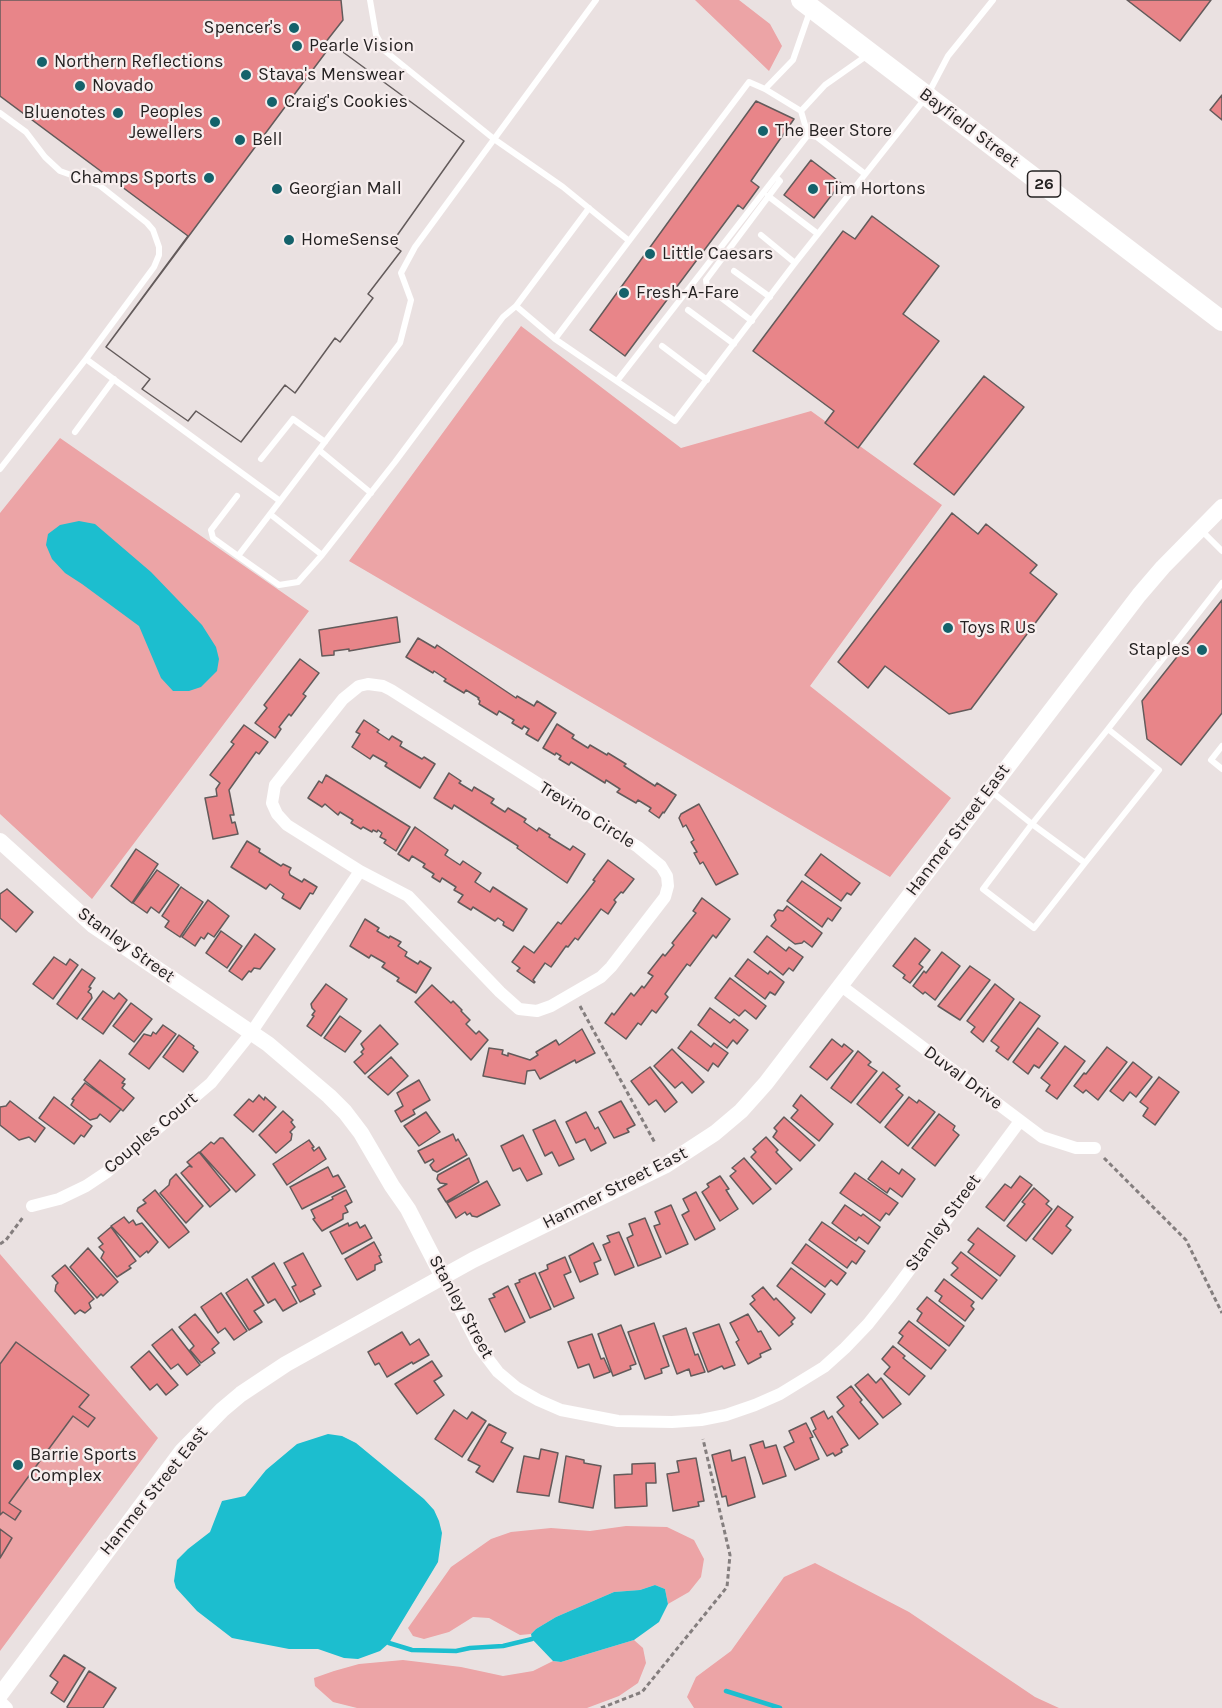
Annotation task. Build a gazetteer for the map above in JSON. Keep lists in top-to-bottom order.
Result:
{
  "streets": {
    "main road": ["Bayfield Street", "26"],
    "street": [
      "Trevino Circle",
      "Hanmer Street East",
      "Stanley Street",
      "Duval Drive",
      "Couples Court"
    ]
  },
  "crossings": [
    ["Hanmer Street East", "Stanley Street"],
    ["Hanmer Street East", "Duval Drive"],
    ["Stanley Street", "Duval Drive"],
    ["Stanley Street", "Couples Court"]
  ],
  "places": [
    "Spencer's",
    "Pearle Vision",
    "Northern Reflections",
    "Stava's Menswear",
    "Novado",
    "Craig's Cookies",
    "Bluenotes",
    "Peoples Jewellers",
    "The Beer Store",
    "Bell",
    "Champs Sports",
    "Georgian Mall",
    "Tim Hortons",
    "HomeSense",
    "Little Caesars",
    "Fresh-A-Fare",
    "Toys R Us",
    "Staples",
    "Barrie Sports Complex"
  ]
}
